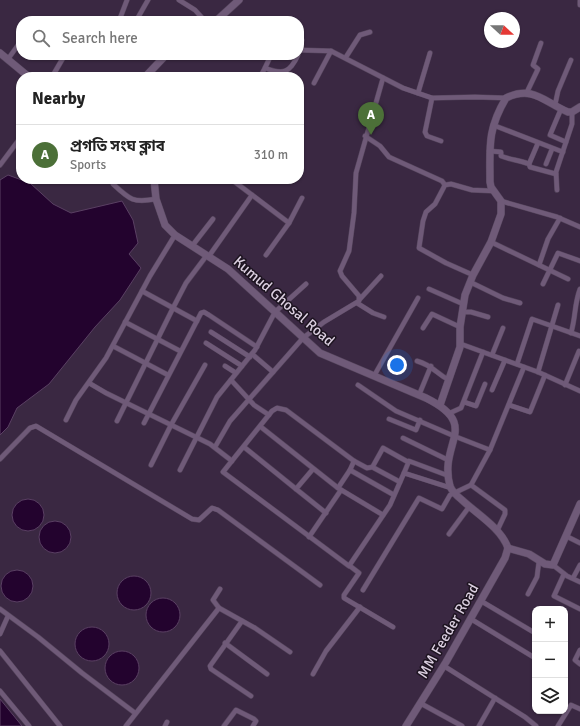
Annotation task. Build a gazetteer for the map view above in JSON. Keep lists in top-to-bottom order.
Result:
{
  "streets": {
    "street": ["Kumud Ghosal Road", "MM Feeder Road"]
  },
  "north": "right",
  "page": {
    "search": "Search here",
    "heading": "Nearby",
    "pins": "A",
    "list": [
      {
        "mark": "A",
        "name": "প্রগতি সংঘ ক্লাব",
        "note": "Sports",
        "value": "310 m"
      }
    ],
    "map_buttons": ["+", "−"]
  }
}
